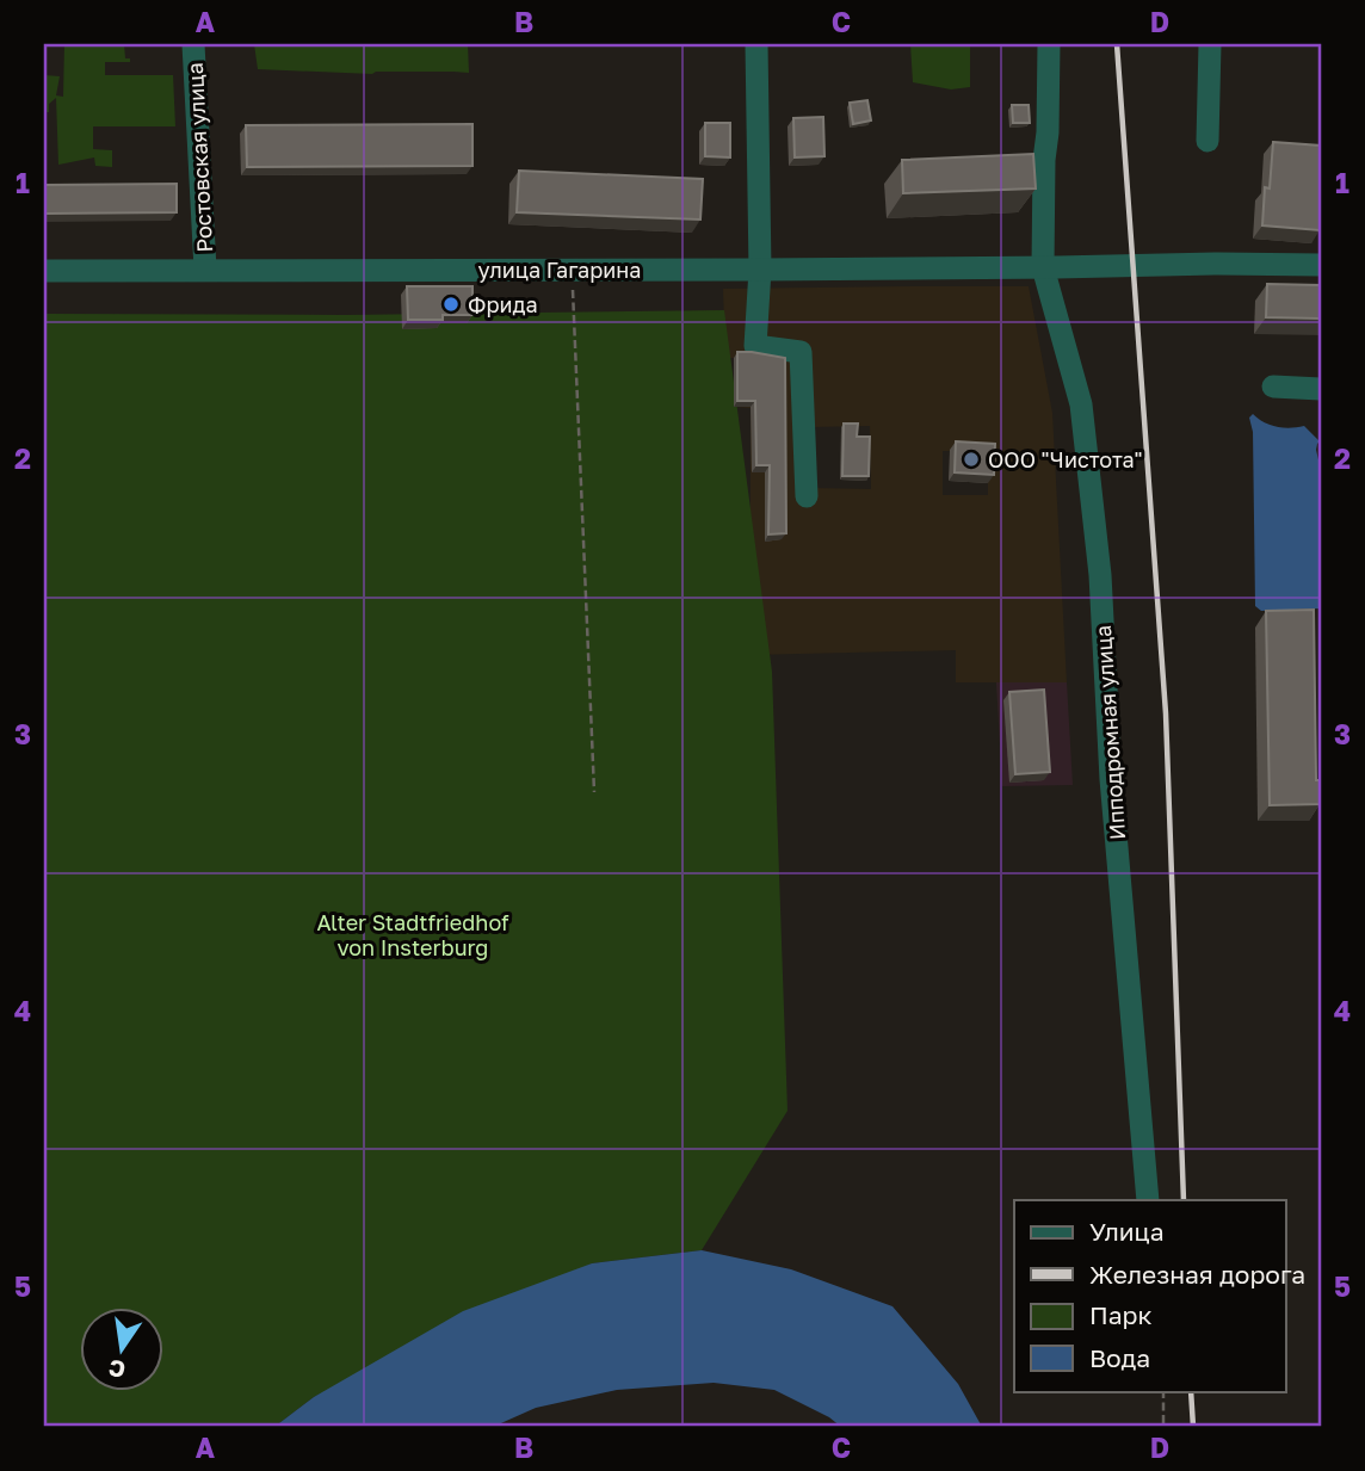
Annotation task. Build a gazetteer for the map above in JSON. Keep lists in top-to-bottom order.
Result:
{
  "streets": {
    "street": ["Ростовская улица", "улица Гагарина", "Ипподромная улица"]
  },
  "crossings": [
    ["Ростовская улица", "улица Гагарина"],
    ["улица Гагарина", "Ипподромная улица"]
  ],
  "parks": ["Alter Stadtfriedhof von Insterburg"],
  "places": ["Фрида", "ООО \"Чистота\""],
  "legend": [
    "Улица",
    "Железная дорога",
    "Парк",
    "Вода"
  ],
  "north": "bottom",
  "grid": {
    "columns": [
      "A",
      "B",
      "C",
      "D"
    ],
    "rows": [
      "1",
      "2",
      "3",
      "4",
      "5"
    ]
  }
}
